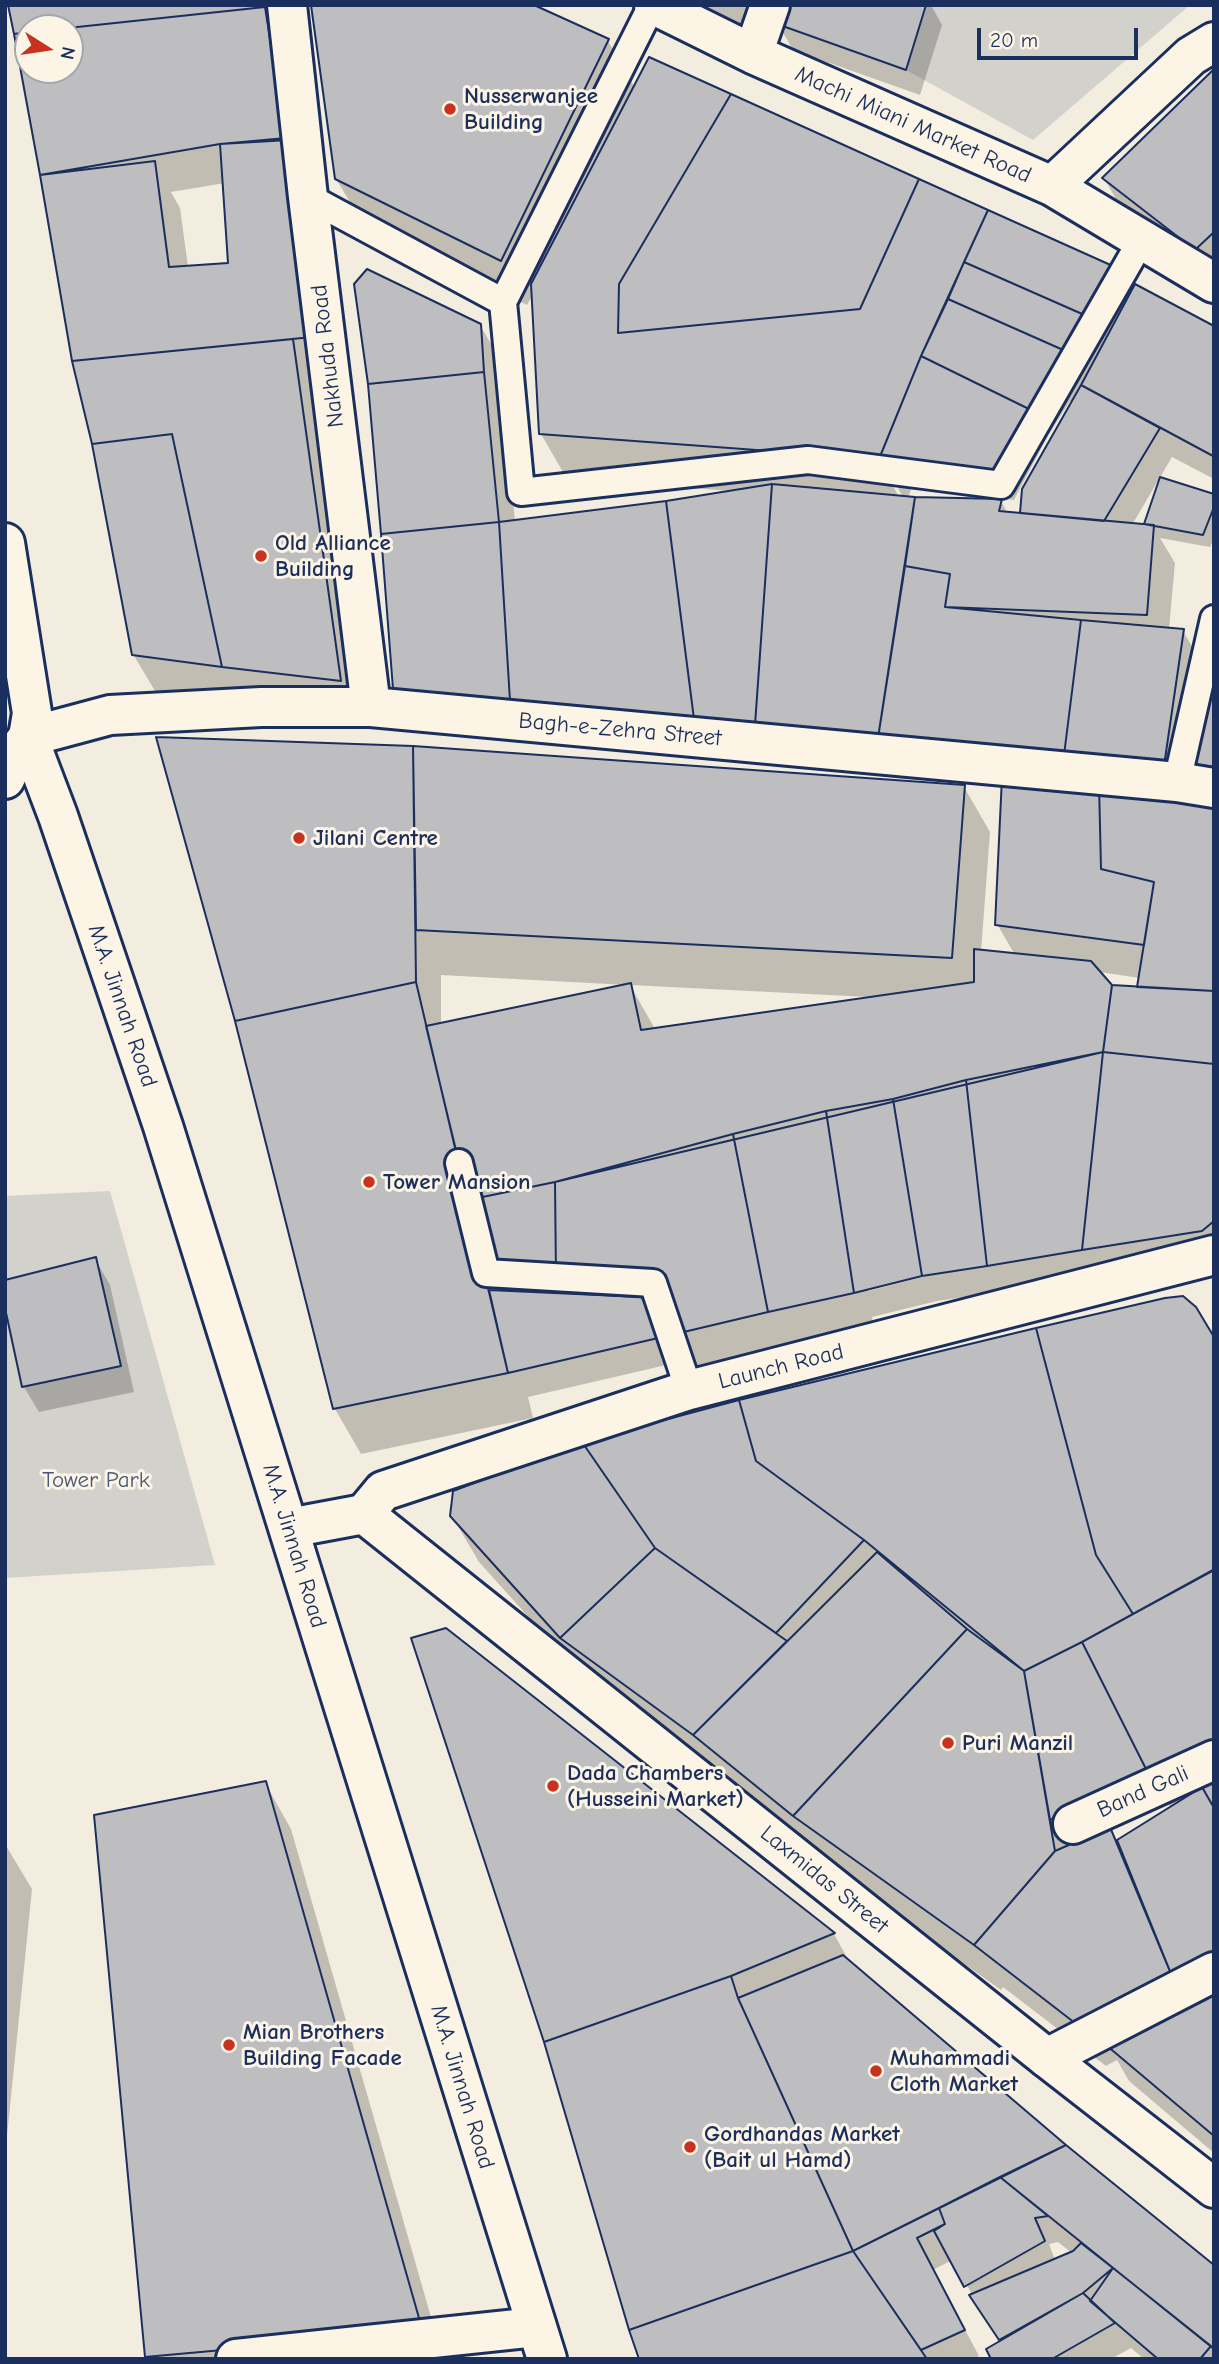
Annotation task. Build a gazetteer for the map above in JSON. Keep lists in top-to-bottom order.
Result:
{
  "streets": {
    "main road": [
      "Machi Miani Market Road",
      "Nakhuda Road",
      "Bagh-e-Zehra Street",
      "M.A. Jinnah Road",
      "Launch Road",
      "Band Gali",
      "Laxmidas Street"
    ]
  },
  "crossings": [
    ["Nakhuda Road", "Bagh-e-Zehra Street"],
    ["Bagh-e-Zehra Street", "M.A. Jinnah Road"],
    ["Launch Road", "Laxmidas Street"]
  ],
  "parks": ["Tower Park"],
  "places": [
    "Nusserwanjee Building",
    "Old Alliance Building",
    "Jilani Centre",
    "Tower Mansion",
    "Puri Manzil",
    "Dada Chambers (Husseini Market)",
    "Mian Brothers Building Facade",
    "Muhammadi Cloth Market",
    "Gordhandas Market (Bait ul Hamd)"
  ],
  "scale_bar": "20 m",
  "north": "right"
}
